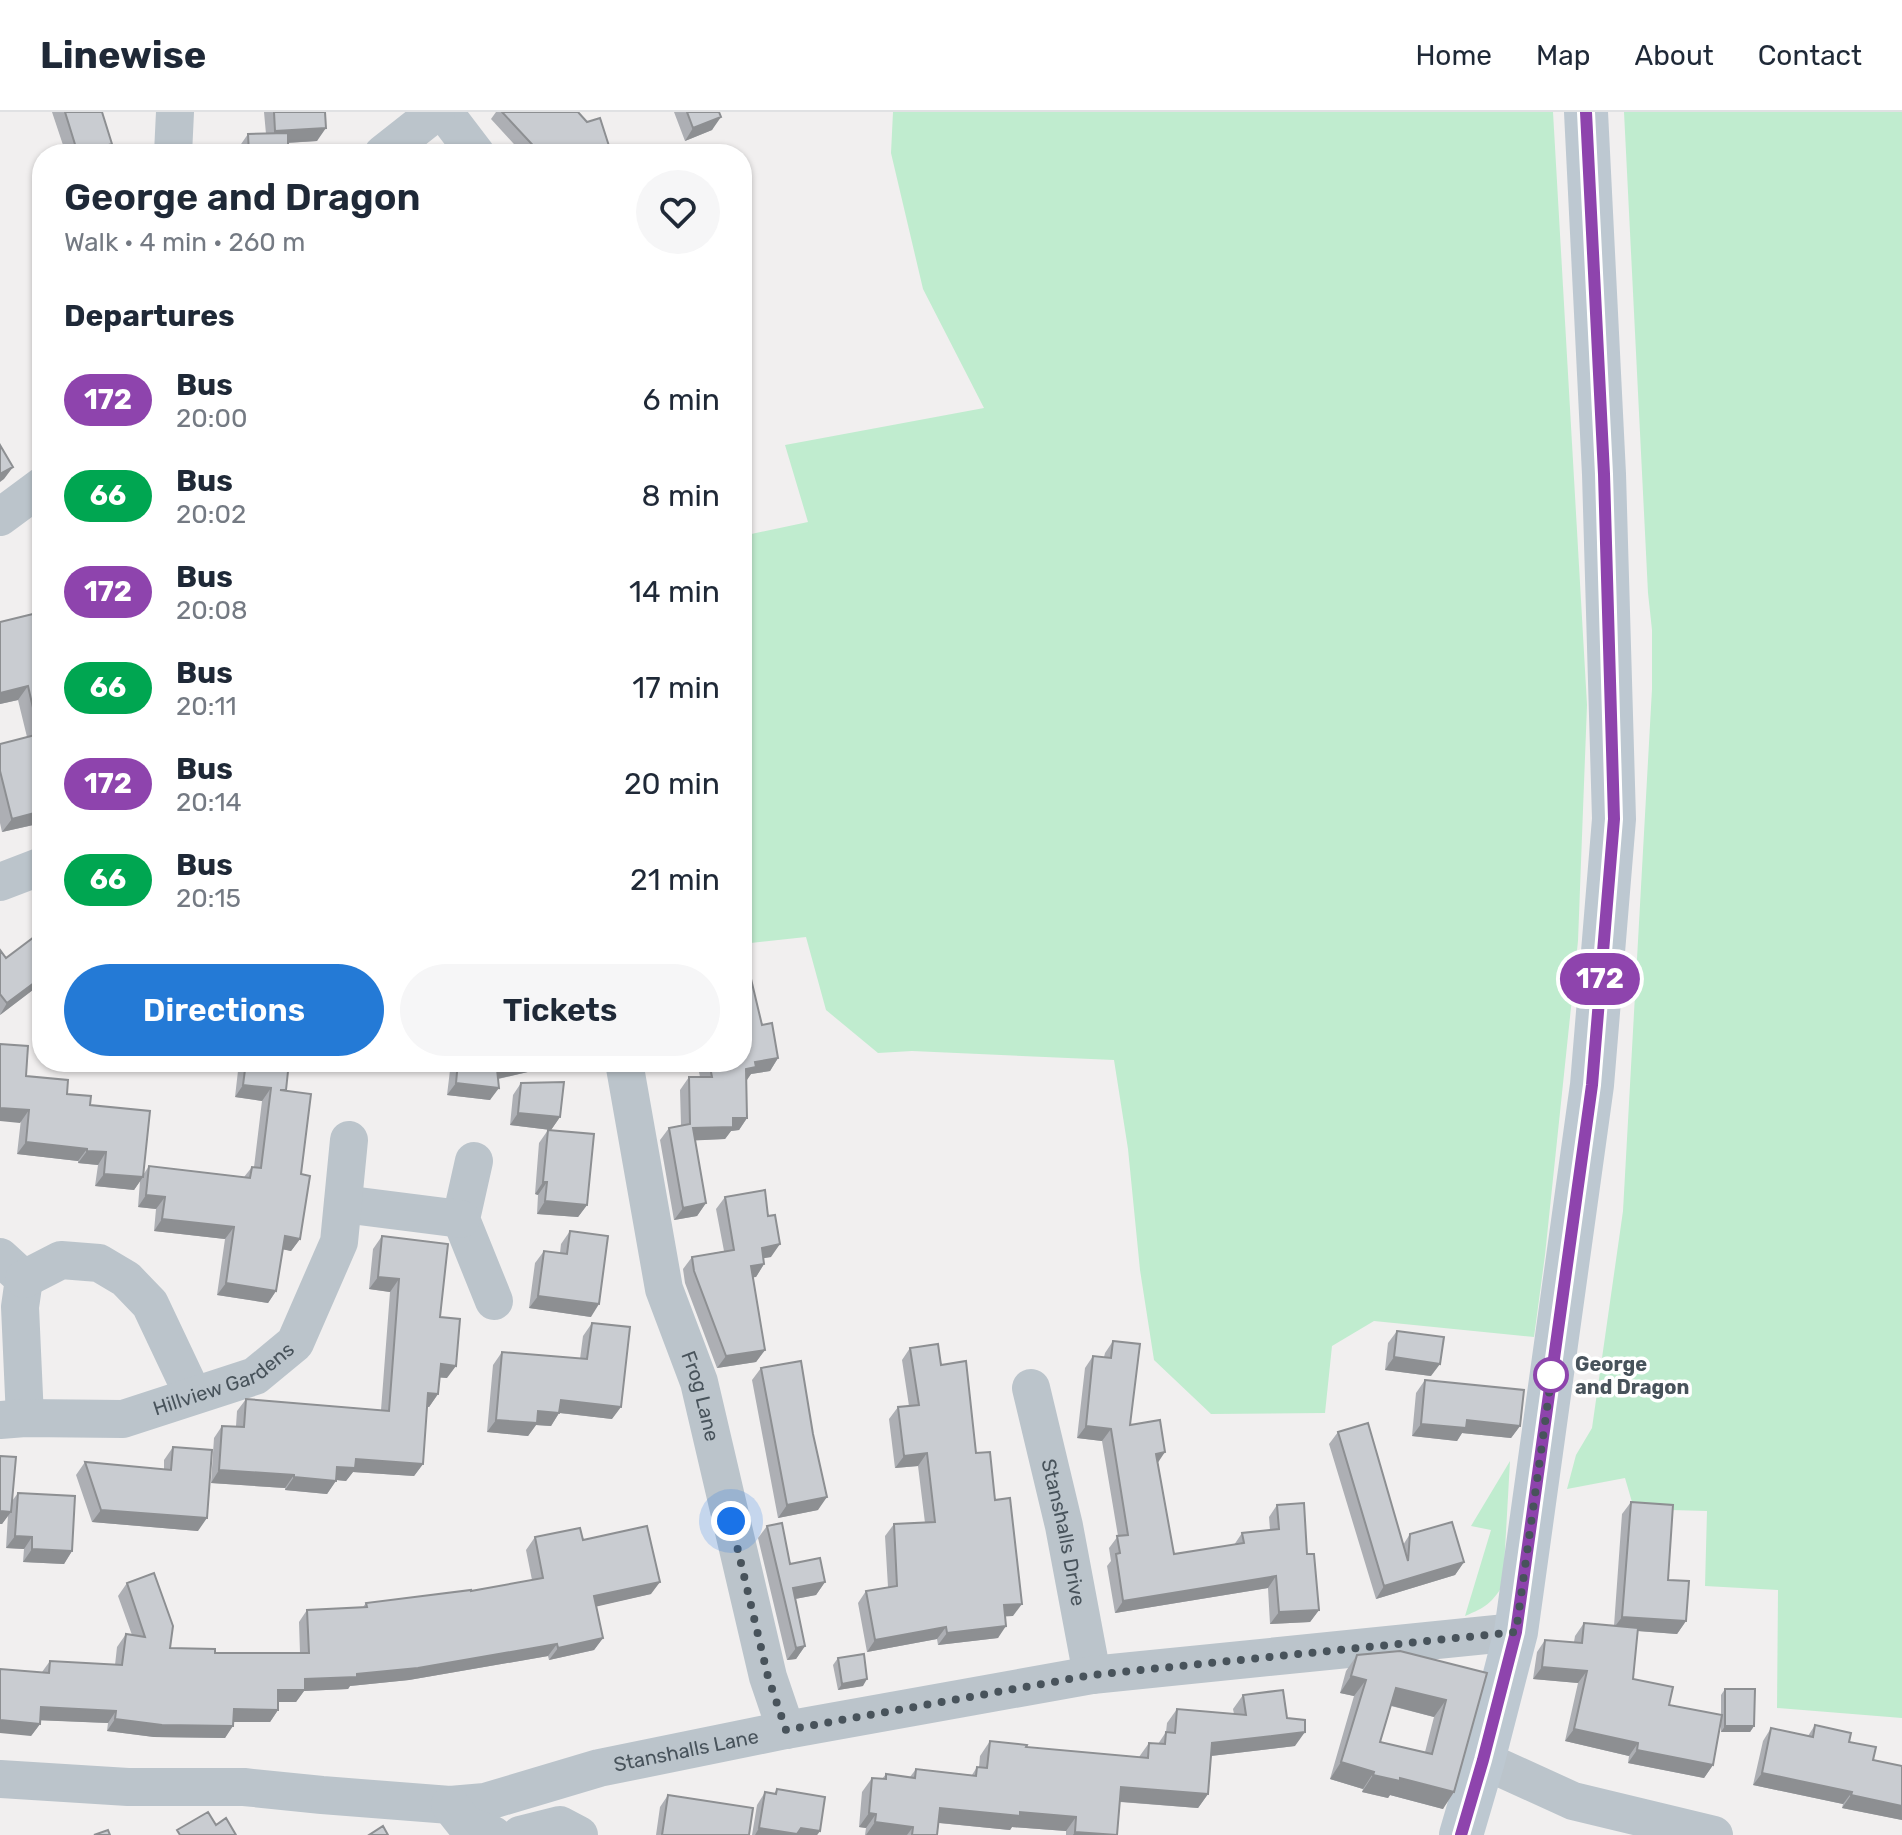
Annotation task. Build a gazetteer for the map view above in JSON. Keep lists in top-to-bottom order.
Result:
{
  "streets": {
    "street": [
      "Hillview Gardens",
      "Frog Lane",
      "Stanshalls Drive",
      "Stanshalls Lane"
    ]
  },
  "crossings": [
    ["Frog Lane", "Stanshalls Lane"],
    ["Stanshalls Drive", "Stanshalls Lane"]
  ],
  "places": ["George and Dragon"],
  "lines": ["bus line 172"],
  "page": {
    "header": "Linewise",
    "nav": [
      "Home",
      "Map",
      "About",
      "Contact"
    ],
    "on_map": "172",
    "heading": [
      ["George and Dragon", "Walk · 4 min · 260 m"],
      "Departures"
    ],
    "list": [
      {
        "mark": "172",
        "name": "Bus",
        "note": "20:00",
        "value": "6 min"
      },
      {
        "mark": "66",
        "name": "Bus",
        "note": "20:02",
        "value": "8 min"
      },
      {
        "mark": "172",
        "name": "Bus",
        "note": "20:08",
        "value": "14 min"
      },
      {
        "mark": "66",
        "name": "Bus",
        "note": "20:11",
        "value": "17 min"
      },
      {
        "mark": "172",
        "name": "Bus",
        "note": "20:14",
        "value": "20 min"
      },
      {
        "mark": "66",
        "name": "Bus",
        "note": "20:15",
        "value": "21 min"
      }
    ],
    "buttons": ["Directions", "Tickets"]
  }
}
